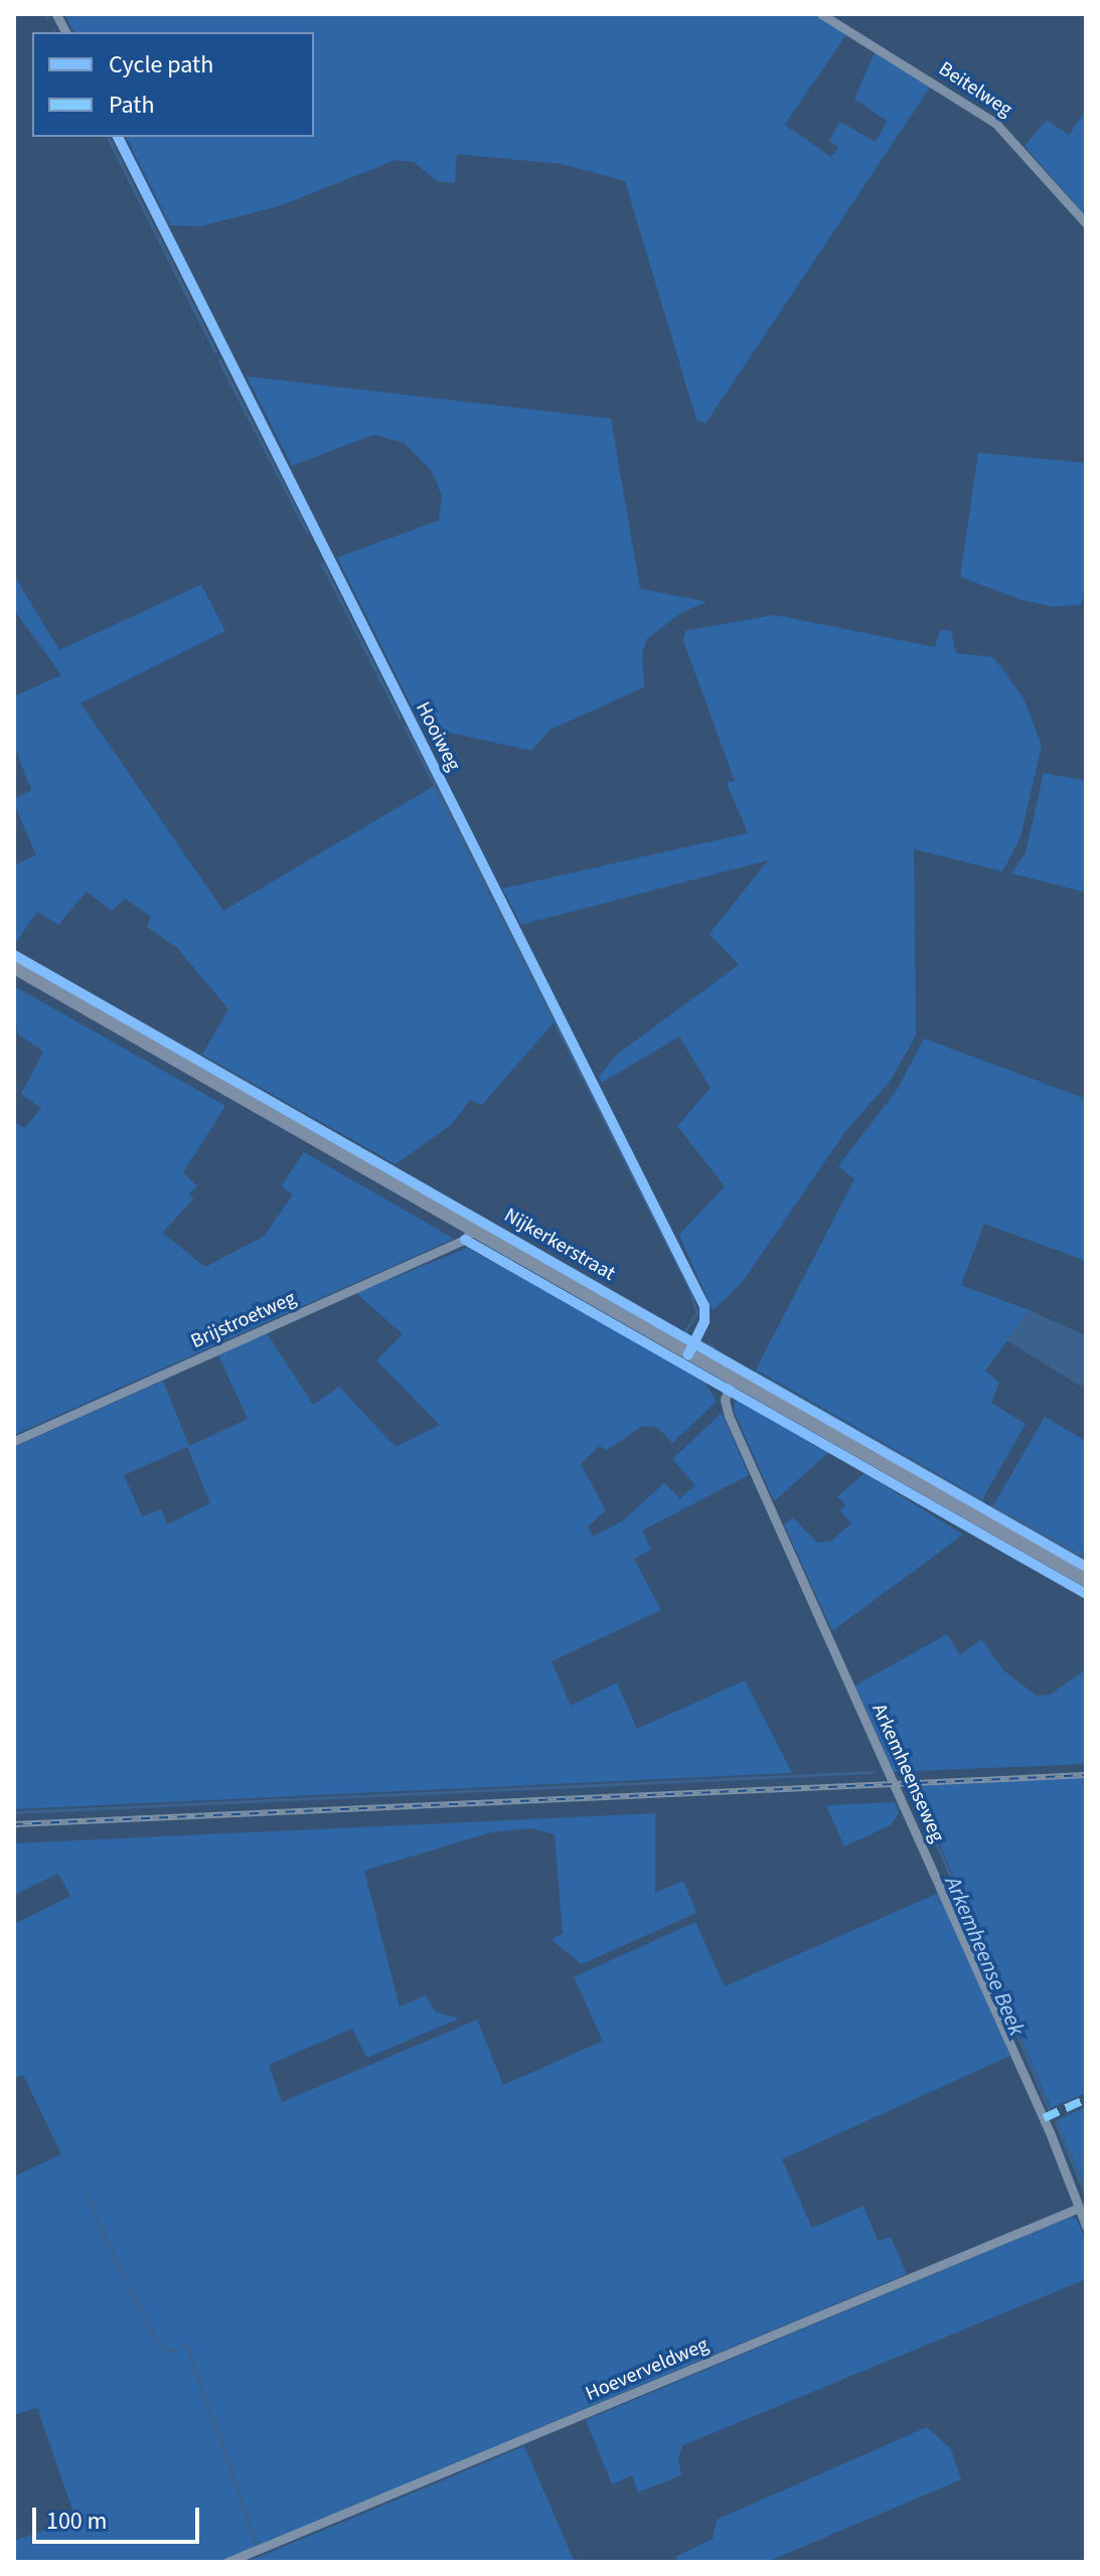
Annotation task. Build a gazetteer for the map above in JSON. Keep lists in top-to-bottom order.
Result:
{
  "streets": {
    "main road": ["Nijkerkerstraat"],
    "street": [
      "Beitelweg",
      "Hooiweg",
      "Brijstroetweg",
      "Arkemheenseweg",
      "Hoeverveldweg"
    ]
  },
  "crossings": [
    ["Hooiweg", "Nijkerkerstraat"],
    ["Nijkerkerstraat", "Brijstroetweg"],
    ["Nijkerkerstraat", "Arkemheenseweg"],
    ["Arkemheenseweg", "Hoeverveldweg"]
  ],
  "water": ["Arkemheense Beek"],
  "legend": ["Cycle path", "Path"],
  "scale_bar": "100 m"
}
